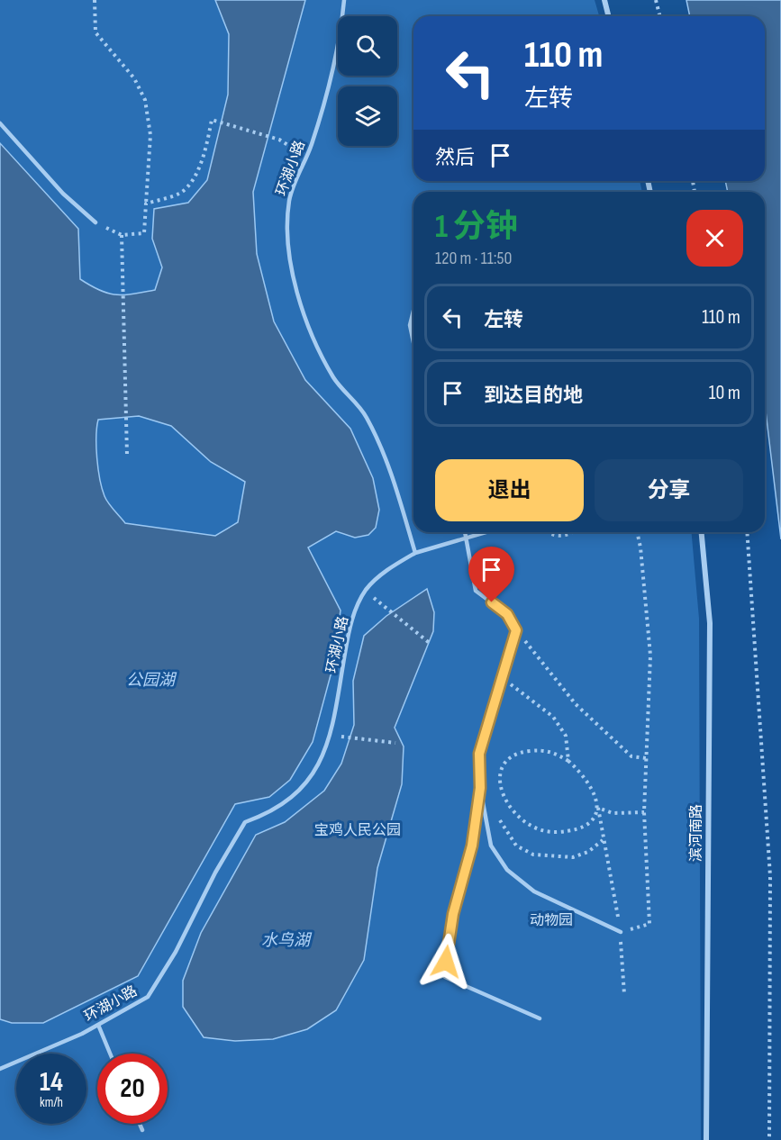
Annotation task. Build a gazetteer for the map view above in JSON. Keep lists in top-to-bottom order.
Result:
{
  "streets": {
    "street": ["滨河南路"],
    "lane": ["环湖小路"]
  },
  "water": ["公园湖", "水鸟湖"],
  "parks": ["宝鸡人民公园", "动物园"],
  "page": {
    "turn": ["110 m", "左转"],
    "then": "然后",
    "heading": ["1 分钟", "120 m · 11:50"],
    "list": [
      {
        "name": "左转",
        "value": "110 m"
      },
      {
        "name": "到达目的地",
        "value": "10 m"
      }
    ],
    "buttons": ["退出", "分享"],
    "speed": "14 km/h",
    "limit": "20"
  }
}
